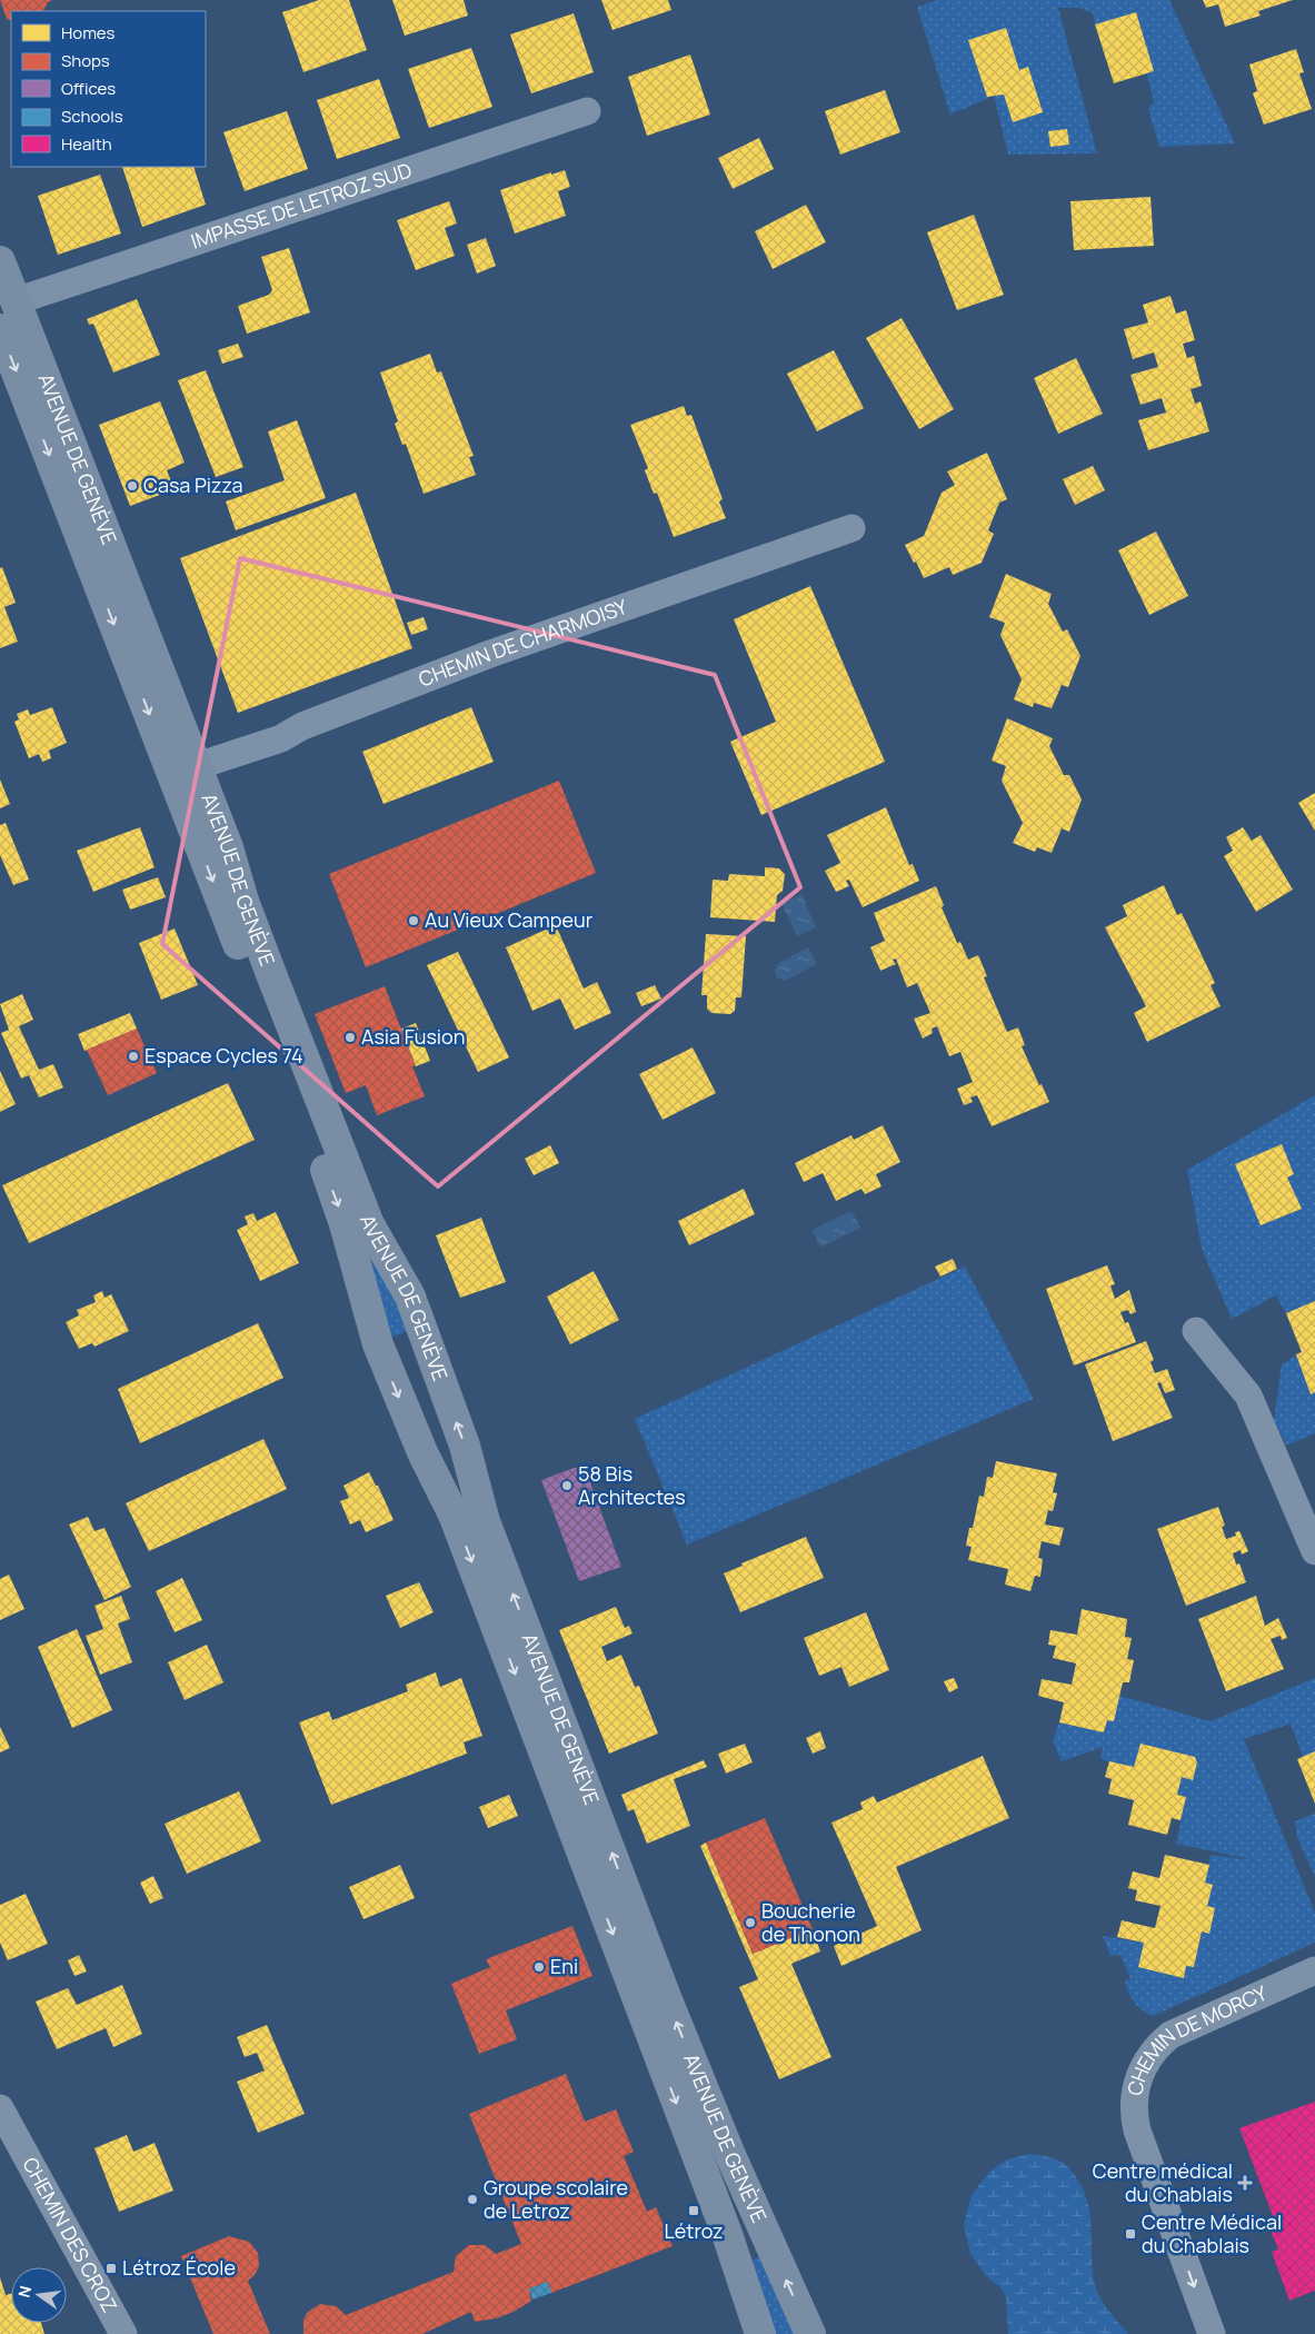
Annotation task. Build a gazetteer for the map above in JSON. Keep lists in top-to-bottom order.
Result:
{
  "streets": {
    "main road": ["AVENUE DE GENÈVE"],
    "street": [
      "IMPASSE DE LETROZ SUD",
      "CHEMIN DE CHARMOISY",
      "CHEMIN DE MORCY",
      "CHEMIN DES CROZ"
    ]
  },
  "crossings": [
    ["IMPASSE DE LETROZ SUD", "AVENUE DE GENÈVE"],
    ["AVENUE DE GENÈVE", "CHEMIN DE CHARMOISY"]
  ],
  "places": {
    "other": [
      "Casa Pizza",
      "Au Vieux Campeur",
      "Asia Fusion",
      "Espace Cycles 74",
      "58 Bis Architectes",
      "Boucherie de Thonon",
      "Eni",
      "Groupe scolaire de Letroz"
    ],
    "health": ["Centre médical du Chablais"],
    "transit": ["Létroz", "Centre Médical du Chablais", "Létroz École"]
  },
  "legend": [
    "Homes",
    "Shops",
    "Offices",
    "Schools",
    "Health"
  ],
  "north": "left"
}
